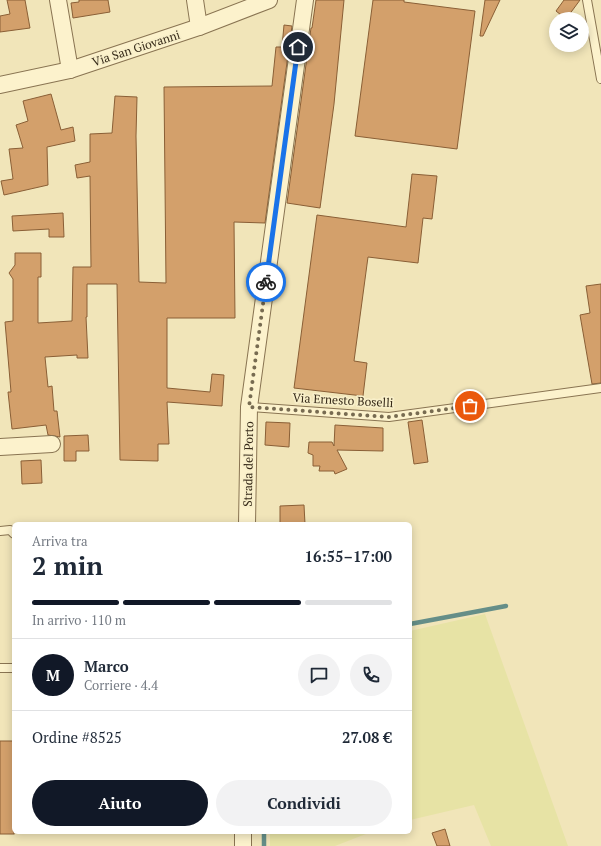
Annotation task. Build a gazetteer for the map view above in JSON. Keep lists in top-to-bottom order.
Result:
{
  "streets": {
    "street": ["Via San Giovanni", "Strada del Porto"],
    "lane": ["Via Ernesto Boselli"]
  },
  "crossings": [
    ["Via Ernesto Boselli", "Strada del Porto"]
  ],
  "page": {
    "heading": ["2 min", "Arriva tra", "16:55–17:00"],
    "panel": [
      "Marco",
      "Corriere · 4.4",
      "Ordine #8525",
      "27.08 €"
    ],
    "bar": "In arrivo · 110 m",
    "round": "M",
    "buttons": ["Aiuto", "Condividi"]
  }
}
